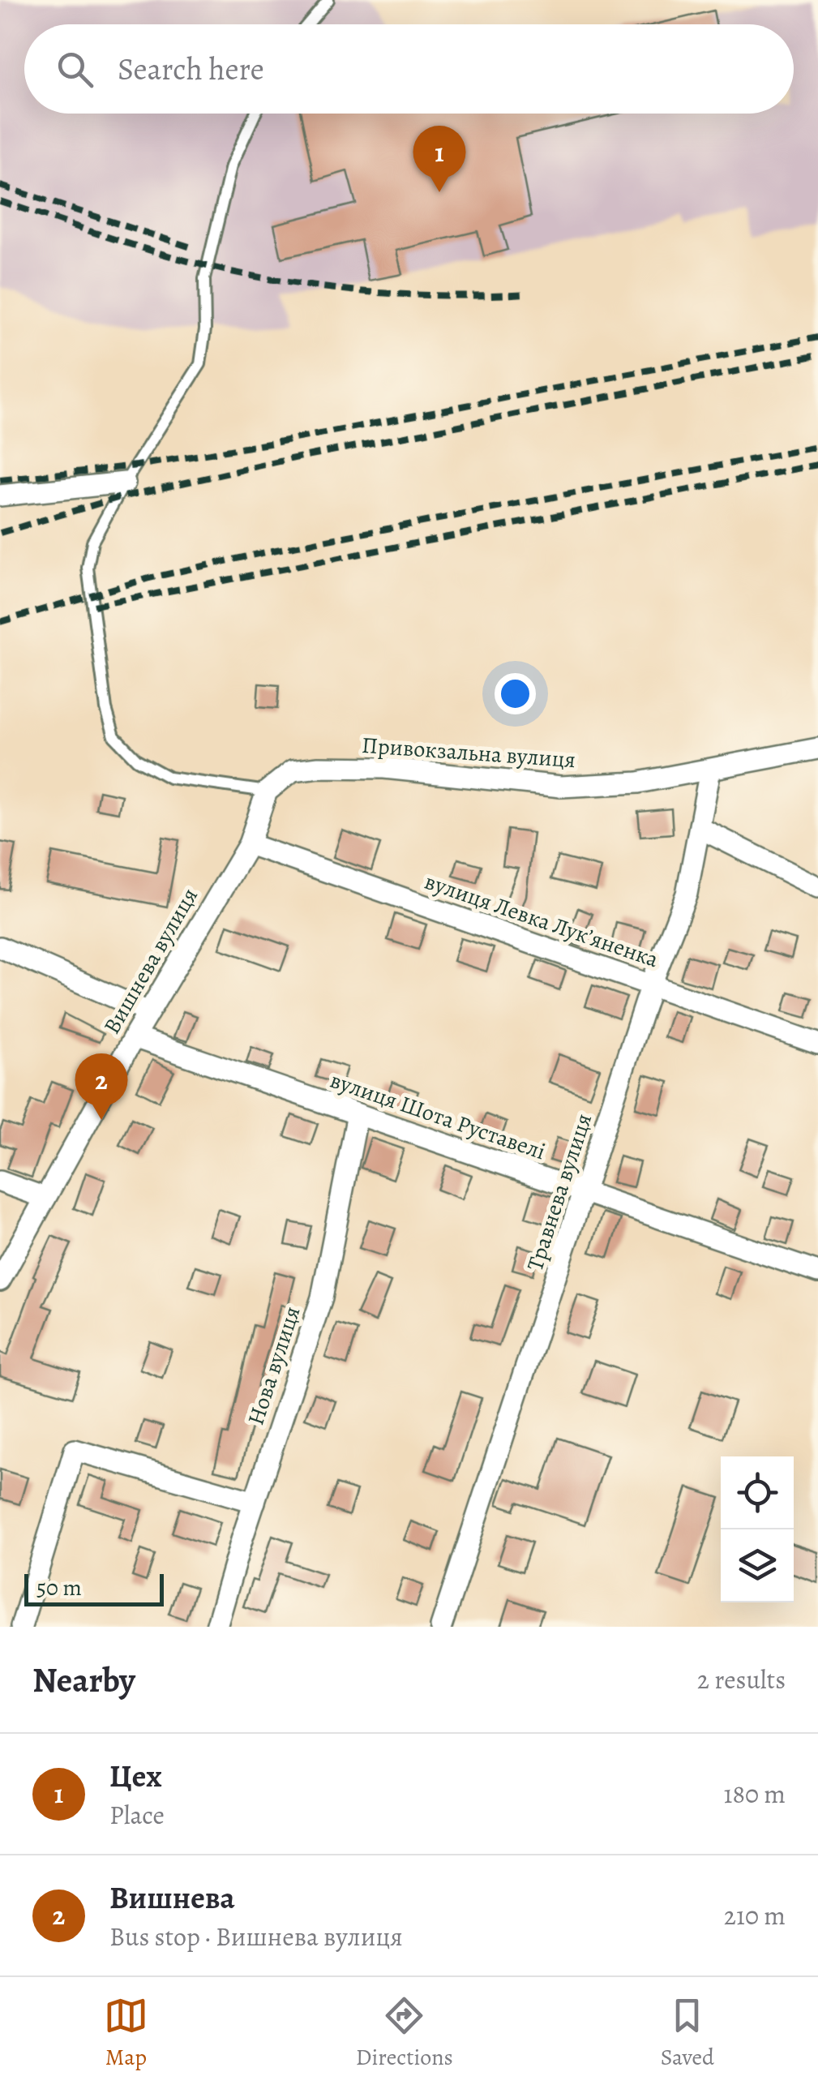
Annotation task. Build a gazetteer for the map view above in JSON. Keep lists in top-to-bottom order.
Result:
{
  "streets": {
    "street": [
      "Привокзальна вулиця",
      "вулиця Левка Лукʼяненка",
      "Вишнева вулиця",
      "вулиця Шота Руставелі",
      "Травнева вулиця",
      "Нова вулиця"
    ]
  },
  "crossings": [
    ["Привокзальна вулиця", "Вишнева вулиця"],
    ["Привокзальна вулиця", "Травнева вулиця"],
    ["вулиця Левка Лукʼяненка", "Вишнева вулиця"],
    ["вулиця Левка Лукʼяненка", "Травнева вулиця"],
    ["Вишнева вулиця", "вулиця Шота Руставелі"],
    ["вулиця Шота Руставелі", "Травнева вулиця"],
    ["вулиця Шота Руставелі", "Нова вулиця"]
  ],
  "scale_bar": "50 m",
  "page": {
    "search": "Search here",
    "pins": ["1", "2"],
    "scale": "50 m",
    "heading": ["Nearby", "2 results"],
    "list": [
      {
        "mark": "1",
        "name": "Цех",
        "note": "Place",
        "value": "180 m"
      },
      {
        "mark": "2",
        "name": "Вишнева",
        "note": "Bus stop · Вишнева вулиця",
        "value": "210 m"
      }
    ],
    "nav": ["Map", "Directions", "Saved"]
  }
}
